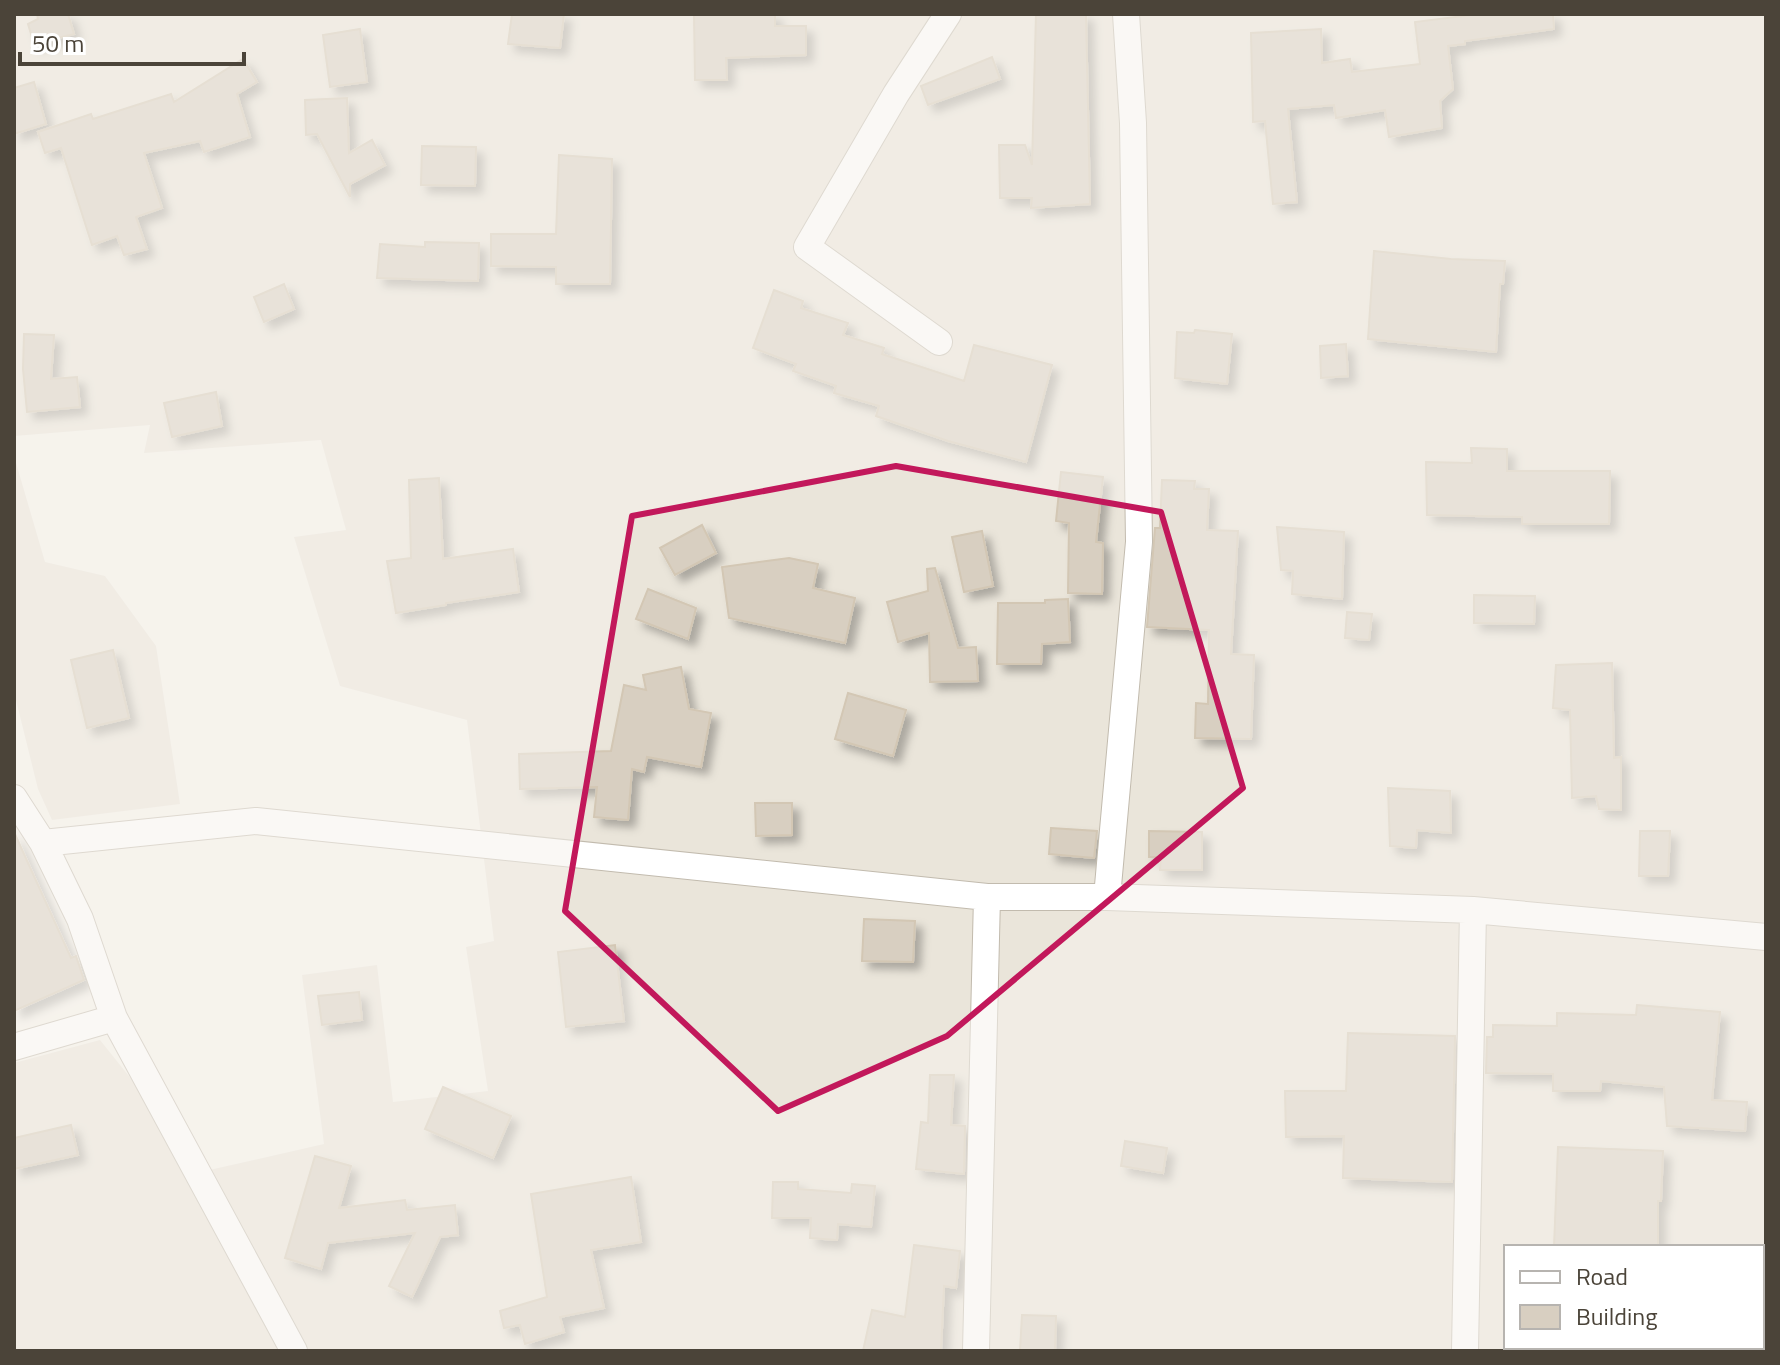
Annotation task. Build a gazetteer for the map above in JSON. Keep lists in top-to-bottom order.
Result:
{
  "legend": ["Road", "Building"],
  "scale_bar": "50 m"
}
